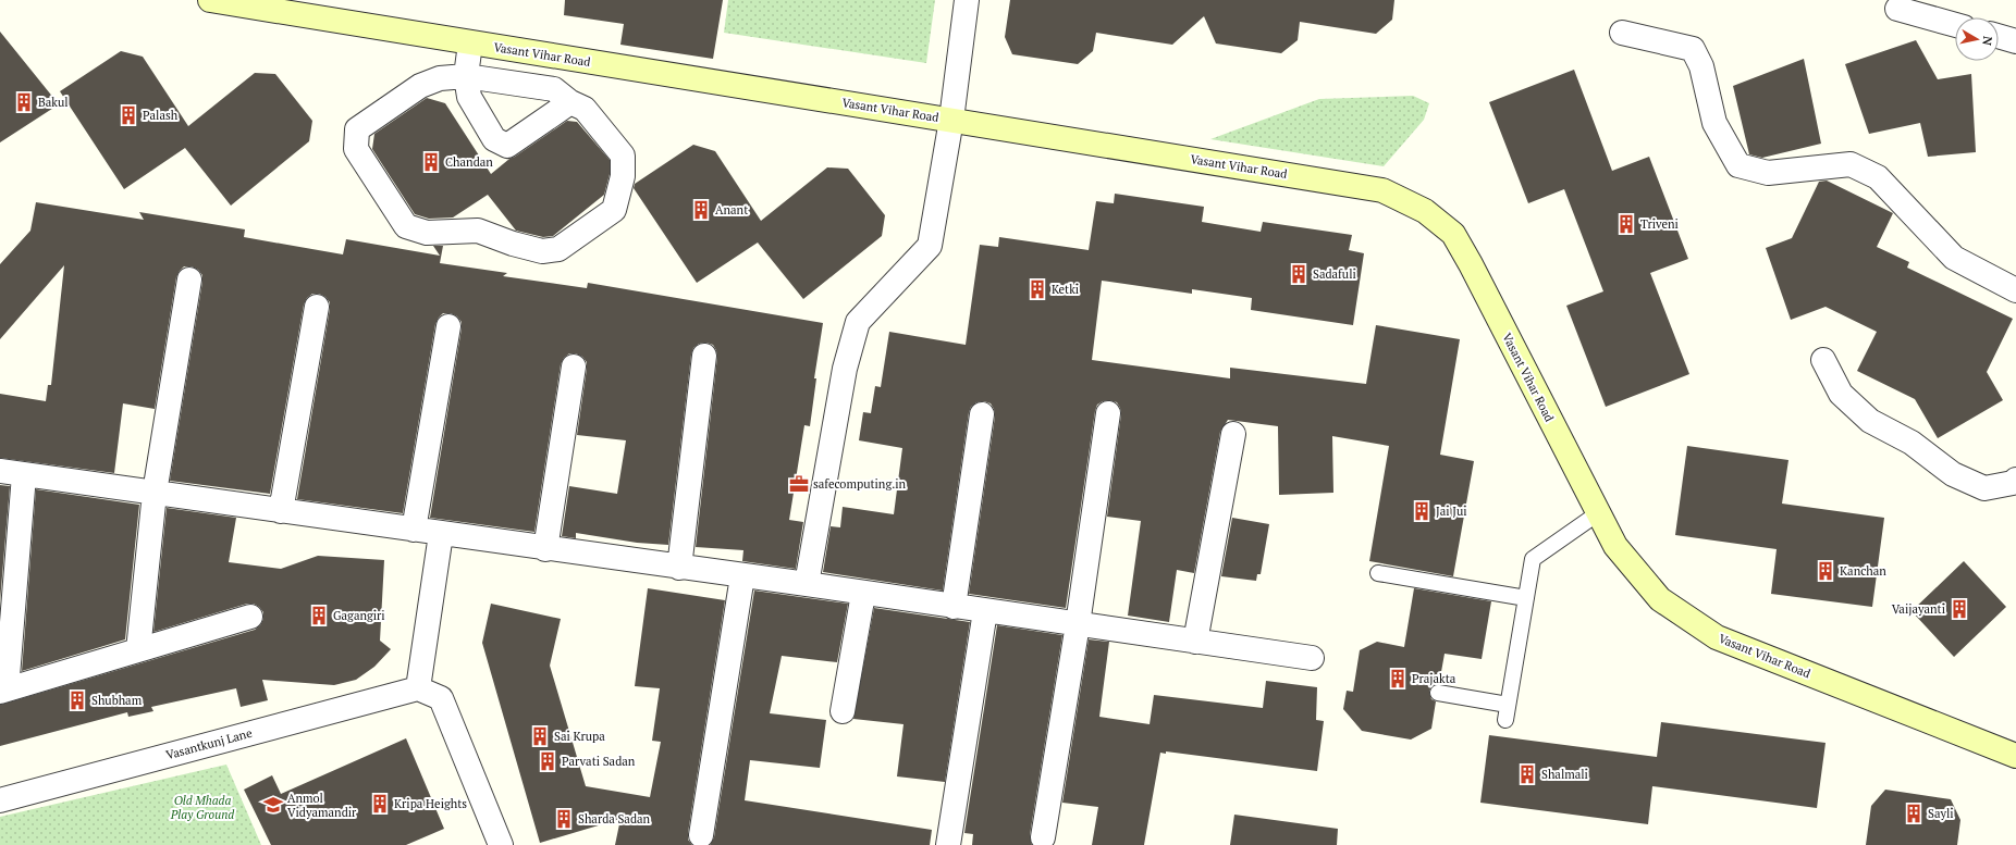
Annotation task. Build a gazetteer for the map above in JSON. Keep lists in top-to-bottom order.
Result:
{
  "streets": {
    "street": ["Vasant Vihar Road", "Vasantkunj Lane"]
  },
  "parks": ["Old Mhada Play Ground"],
  "places": {
    "building": [
      "Bakul",
      "Palash",
      "Chandan",
      "Anant",
      "Triveni",
      "Sadafuli",
      "Ketki",
      "Jai Jui",
      "Kanchan",
      "Vaijayanti",
      "Gagangiri",
      "Prajakta",
      "Shubham",
      "Sai Krupa",
      "Parvati Sadan",
      "Shalmali",
      "Kripa Heights",
      "Sayli",
      "Sharda Sadan"
    ],
    "office": ["safecomputing.in"],
    "school or university": ["Anmol Vidyamandir"]
  },
  "north": "right"
}
